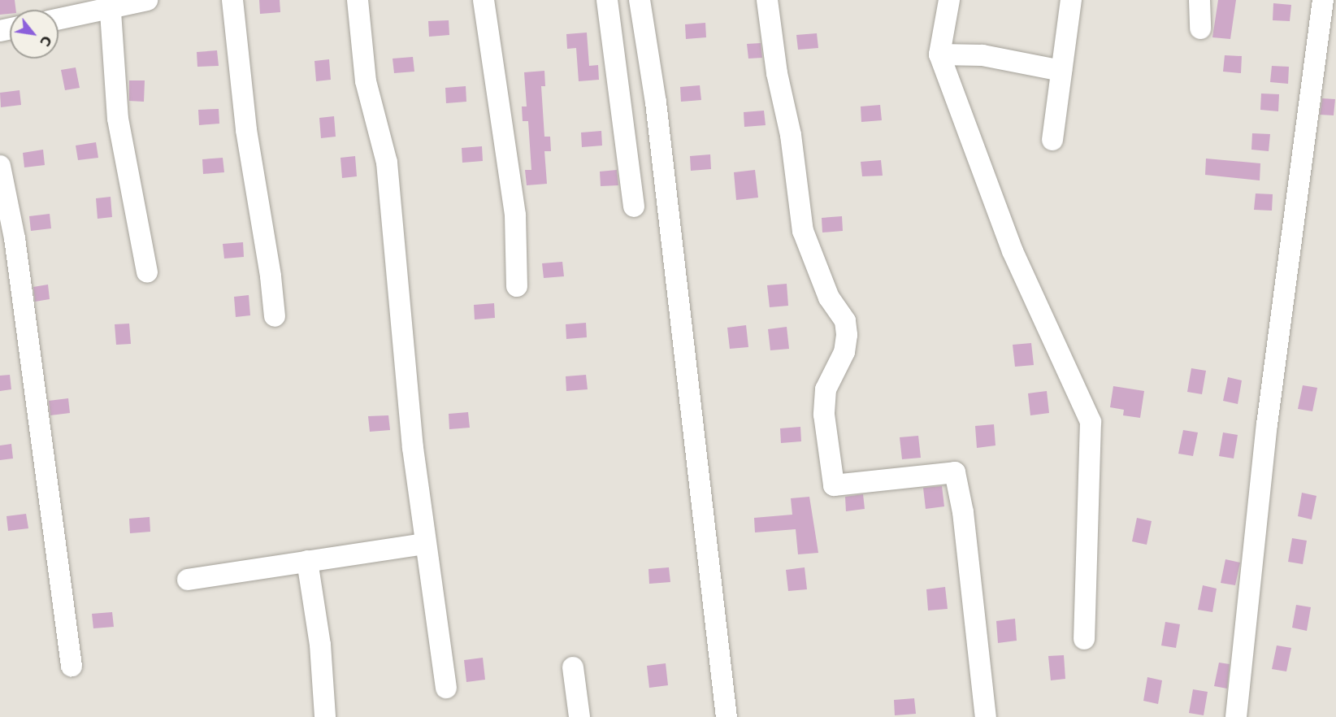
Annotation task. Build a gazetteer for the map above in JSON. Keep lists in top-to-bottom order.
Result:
{
  "north": "bottom right"
}
